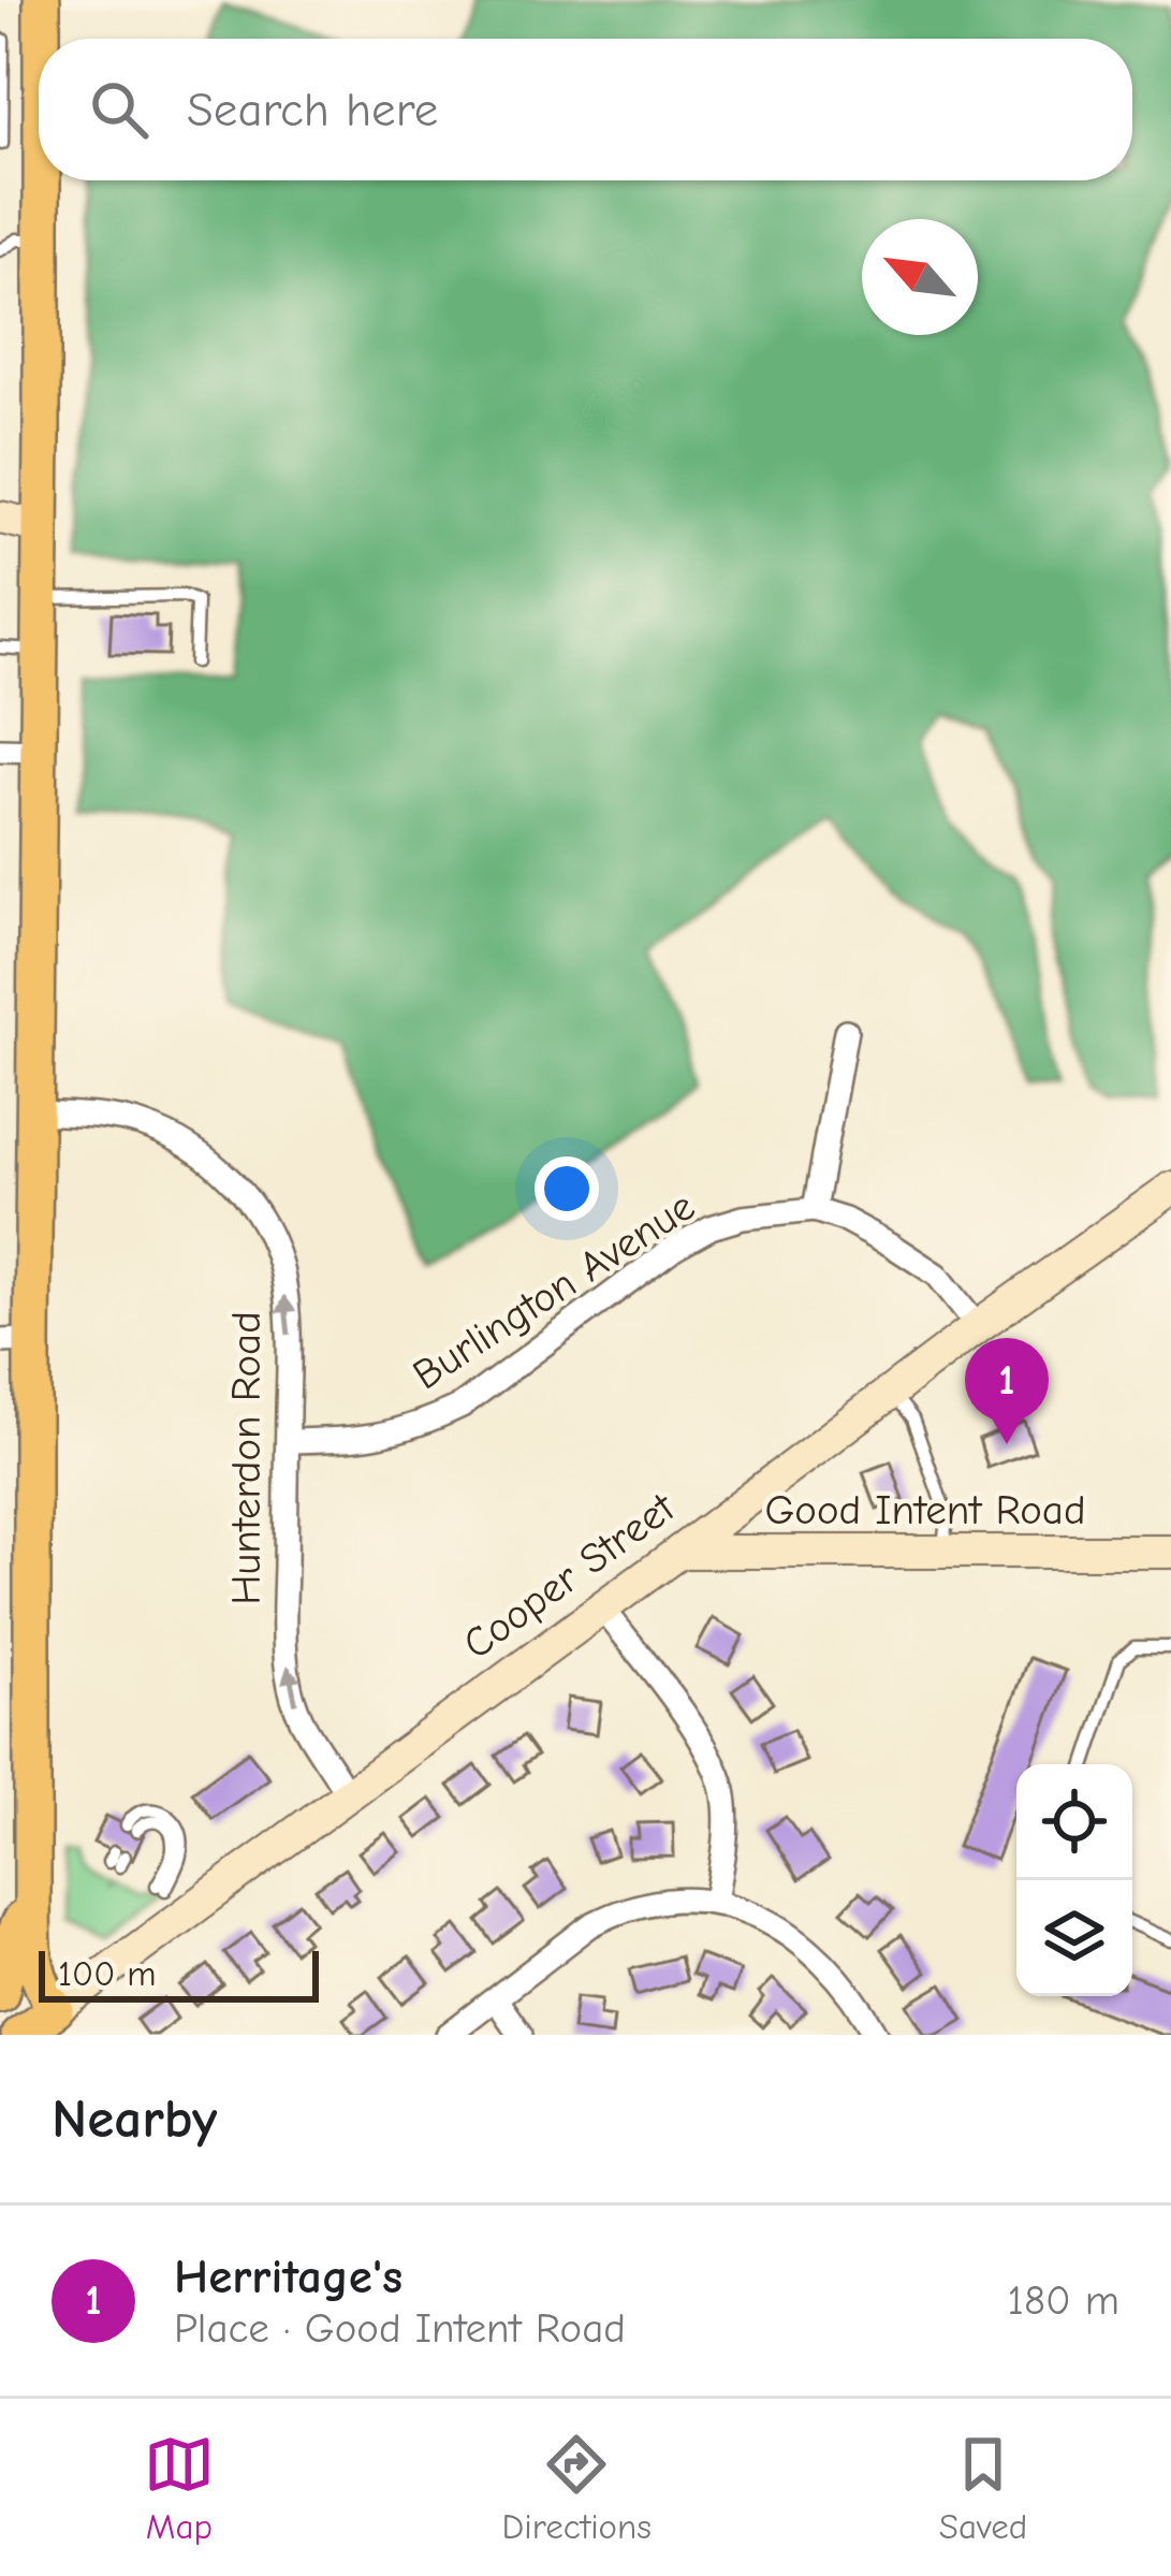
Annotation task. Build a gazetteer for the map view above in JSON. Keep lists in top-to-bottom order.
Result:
{
  "streets": {
    "main road": ["Good Intent Road", "Cooper Street"],
    "street": ["Burlington Avenue", "Hunterdon Road"]
  },
  "crossings": [
    ["Burlington Avenue", "Hunterdon Road"],
    ["Burlington Avenue", "Cooper Street"],
    ["Hunterdon Road", "Cooper Street"],
    ["Good Intent Road", "Cooper Street"]
  ],
  "one_way": ["Hunterdon Road"],
  "scale_bar": "100 m",
  "north": "top left",
  "page": {
    "search": "Search here",
    "pins": "1",
    "scale": "100 m",
    "heading": "Nearby",
    "list": [
      {
        "mark": "1",
        "name": "Herritage's",
        "note": "Place · Good Intent Road",
        "value": "180 m"
      }
    ],
    "nav": ["Map", "Directions", "Saved"]
  }
}
